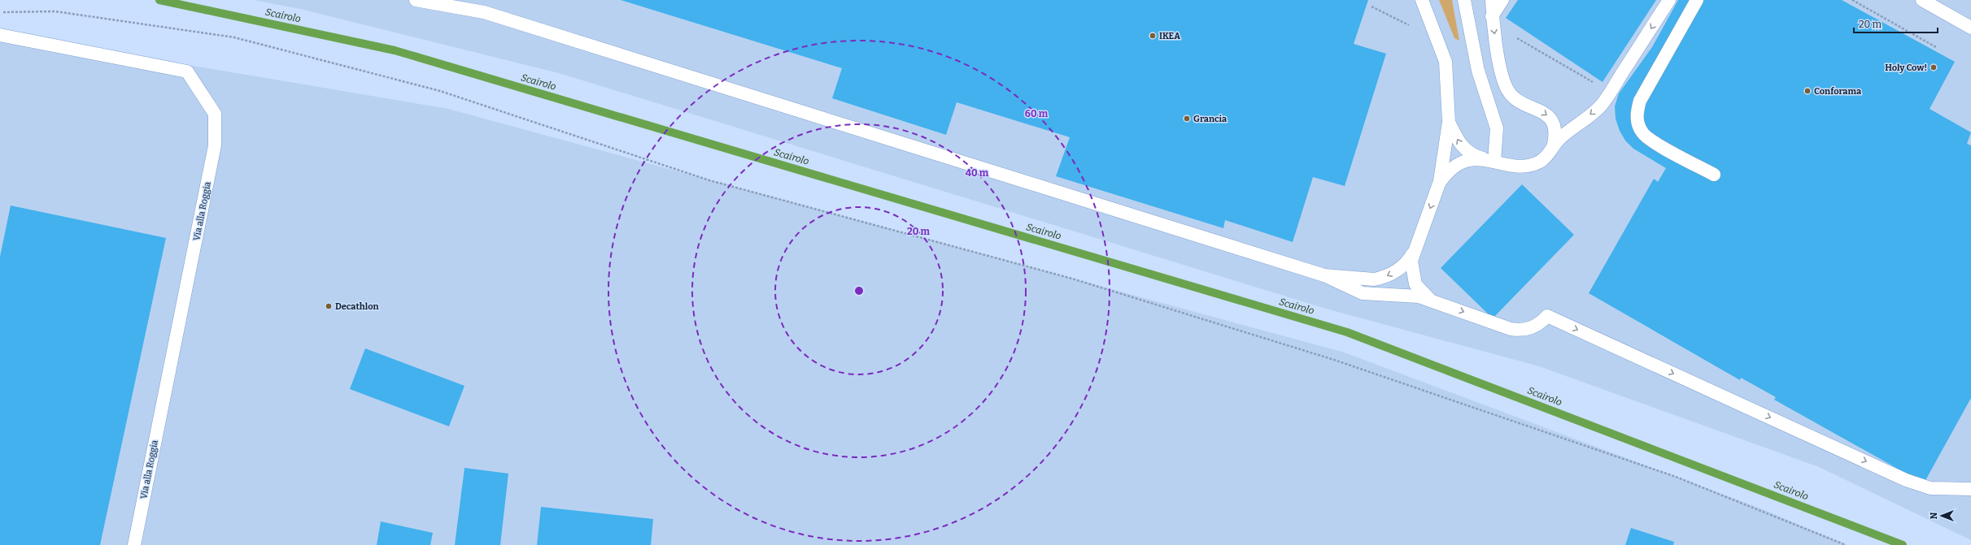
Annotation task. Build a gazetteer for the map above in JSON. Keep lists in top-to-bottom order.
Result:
{
  "streets": {
    "lane": ["Via alla Roggia"]
  },
  "water": ["Scairolo"],
  "places": [
    "IKEA",
    "Holy Cow!",
    "Conforama",
    "Grancia",
    "Decathlon"
  ],
  "scale_bar": "20 m",
  "north": "left",
  "rings": ["60 m", "40 m", "20 m"]
}
